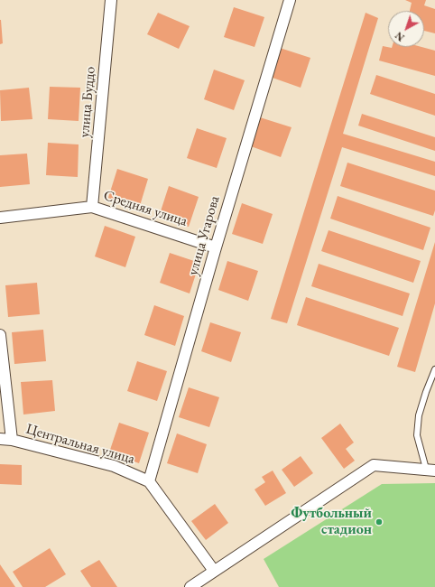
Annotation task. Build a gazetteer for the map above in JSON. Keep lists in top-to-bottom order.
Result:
{
  "streets": {
    "street": [
      "улица Буддо",
      "Средняя улица",
      "улица Угарова",
      "Центральная улица"
    ]
  },
  "crossings": [
    ["улица Буддо", "Средняя улица"],
    ["Средняя улица", "улица Угарова"],
    ["улица Угарова", "Центральная улица"]
  ],
  "places": ["Футбольный стадион"],
  "north": "bottom left"
}
